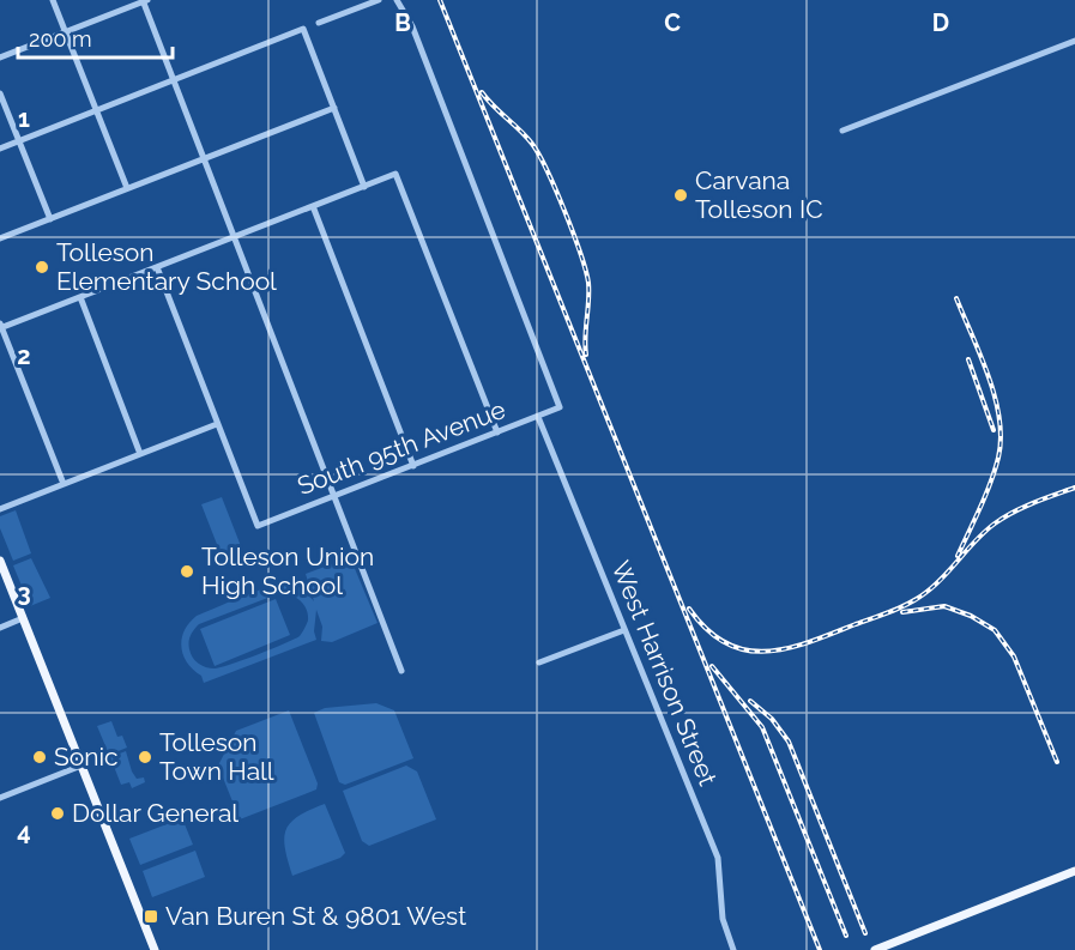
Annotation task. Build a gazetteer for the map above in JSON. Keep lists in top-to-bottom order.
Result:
{
  "streets": {
    "street": ["South 95th Avenue", "West Harrison Street"]
  },
  "crossings": [
    ["South 95th Avenue", "West Harrison Street"]
  ],
  "places": {
    "other": [
      "Carvana Tolleson IC",
      "Tolleson Elementary School",
      "Tolleson Union High School",
      "Sonic",
      "Tolleson Town Hall",
      "Dollar General"
    ],
    "transit": ["Van Buren St & 9801 West"]
  },
  "scale_bar": "200 m",
  "grid": {
    "columns": ["B", "C", "D"],
    "rows": [
      "1",
      "2",
      "3",
      "4"
    ]
  }
}
